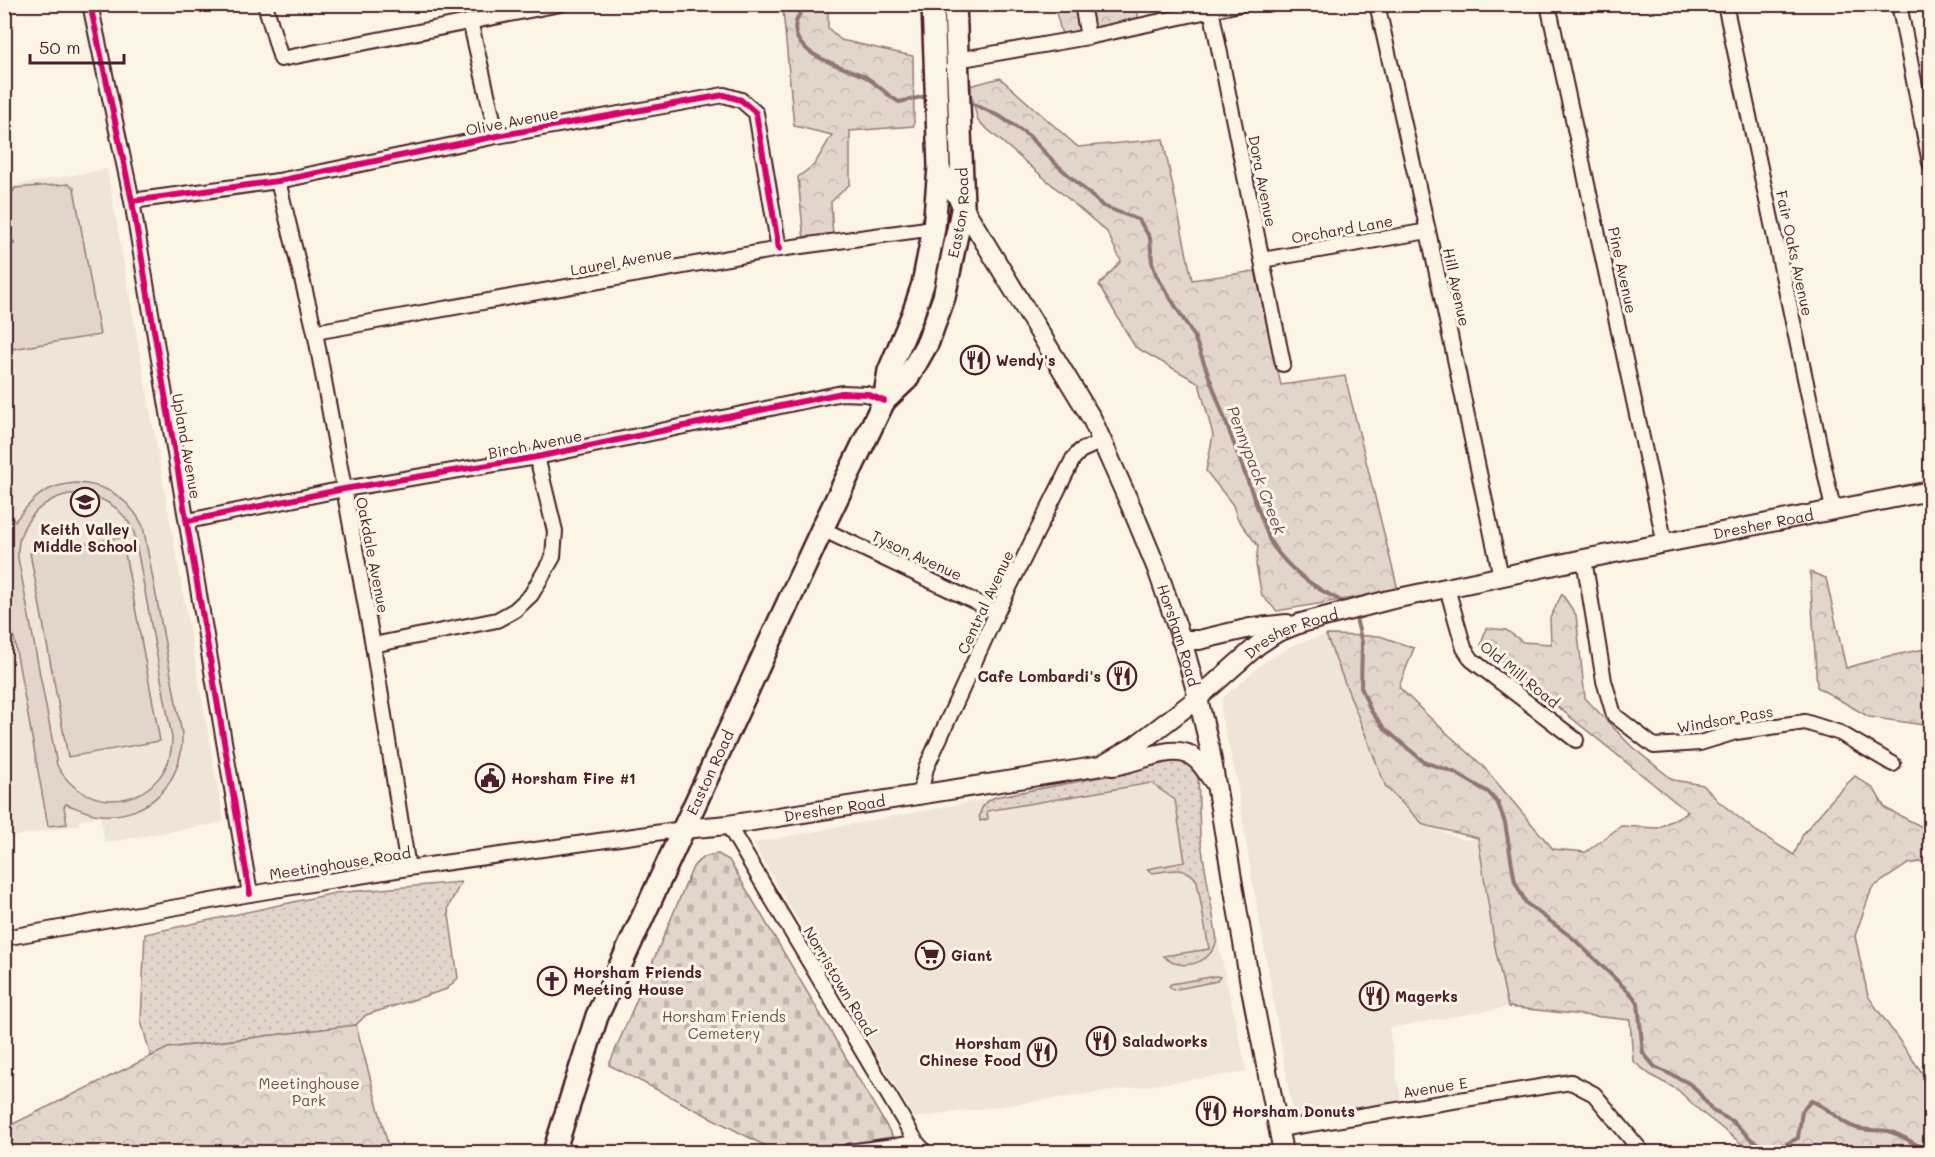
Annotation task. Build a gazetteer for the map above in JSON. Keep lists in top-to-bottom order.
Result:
{
  "streets": {
    "highway": ["Easton Road"],
    "main road": ["Dresher Road", "Horsham Road"],
    "street": [
      "Olive Avenue",
      "Dora Avenue",
      "Orchard Lane",
      "Fair Oaks Avenue",
      "Laurel Avenue",
      "Pine Avenue",
      "Hill Avenue",
      "Birch Avenue",
      "Upland Avenue",
      "Oakdale Avenue",
      "Tyson Avenue",
      "Central Avenue",
      "Old Mill Road",
      "Windsor Pass",
      "Meetinghouse Road",
      "Norristown Road",
      "Avenue E"
    ]
  },
  "crossings": [
    ["Olive Avenue", "Laurel Avenue"],
    ["Olive Avenue", "Upland Avenue"],
    ["Olive Avenue", "Oakdale Avenue"],
    ["Dora Avenue", "Orchard Lane"],
    ["Easton Road", "Laurel Avenue"],
    ["Easton Road", "Birch Avenue"],
    ["Easton Road", "Dresher Road"],
    ["Easton Road", "Tyson Avenue"],
    ["Easton Road", "Horsham Road"],
    ["Easton Road", "Meetinghouse Road"],
    ["Orchard Lane", "Hill Avenue"],
    ["Fair Oaks Avenue", "Dresher Road"],
    ["Laurel Avenue", "Oakdale Avenue"],
    ["Pine Avenue", "Dresher Road"],
    ["Hill Avenue", "Dresher Road"],
    ["Birch Avenue", "Upland Avenue"],
    ["Birch Avenue", "Oakdale Avenue"],
    ["Upland Avenue", "Meetinghouse Road"],
    ["Dresher Road", "Central Avenue"],
    ["Dresher Road", "Horsham Road"],
    ["Dresher Road", "Old Mill Road"],
    ["Dresher Road", "Windsor Pass"],
    ["Dresher Road", "Meetinghouse Road"],
    ["Dresher Road", "Norristown Road"],
    ["Oakdale Avenue", "Meetinghouse Road"],
    ["Tyson Avenue", "Central Avenue"],
    ["Central Avenue", "Horsham Road"],
    ["Horsham Road", "Avenue E"]
  ],
  "water": ["Pennypack Creek"],
  "parks": ["Horsham Friends Cemetery", "Meetinghouse Park"],
  "places": {
    "restaurant": [
      "Wendy's",
      "Cafe Lombardi's",
      "Magerks",
      "Saladworks",
      "Horsham Chinese Food",
      "Horsham Donuts"
    ],
    "school or university": ["Keith Valley Middle School"],
    "public building": ["Horsham Fire #1"],
    "supermarket": ["Giant"],
    "church": ["Horsham Friends Meeting House"]
  },
  "scale_bar": "50 m"
}
